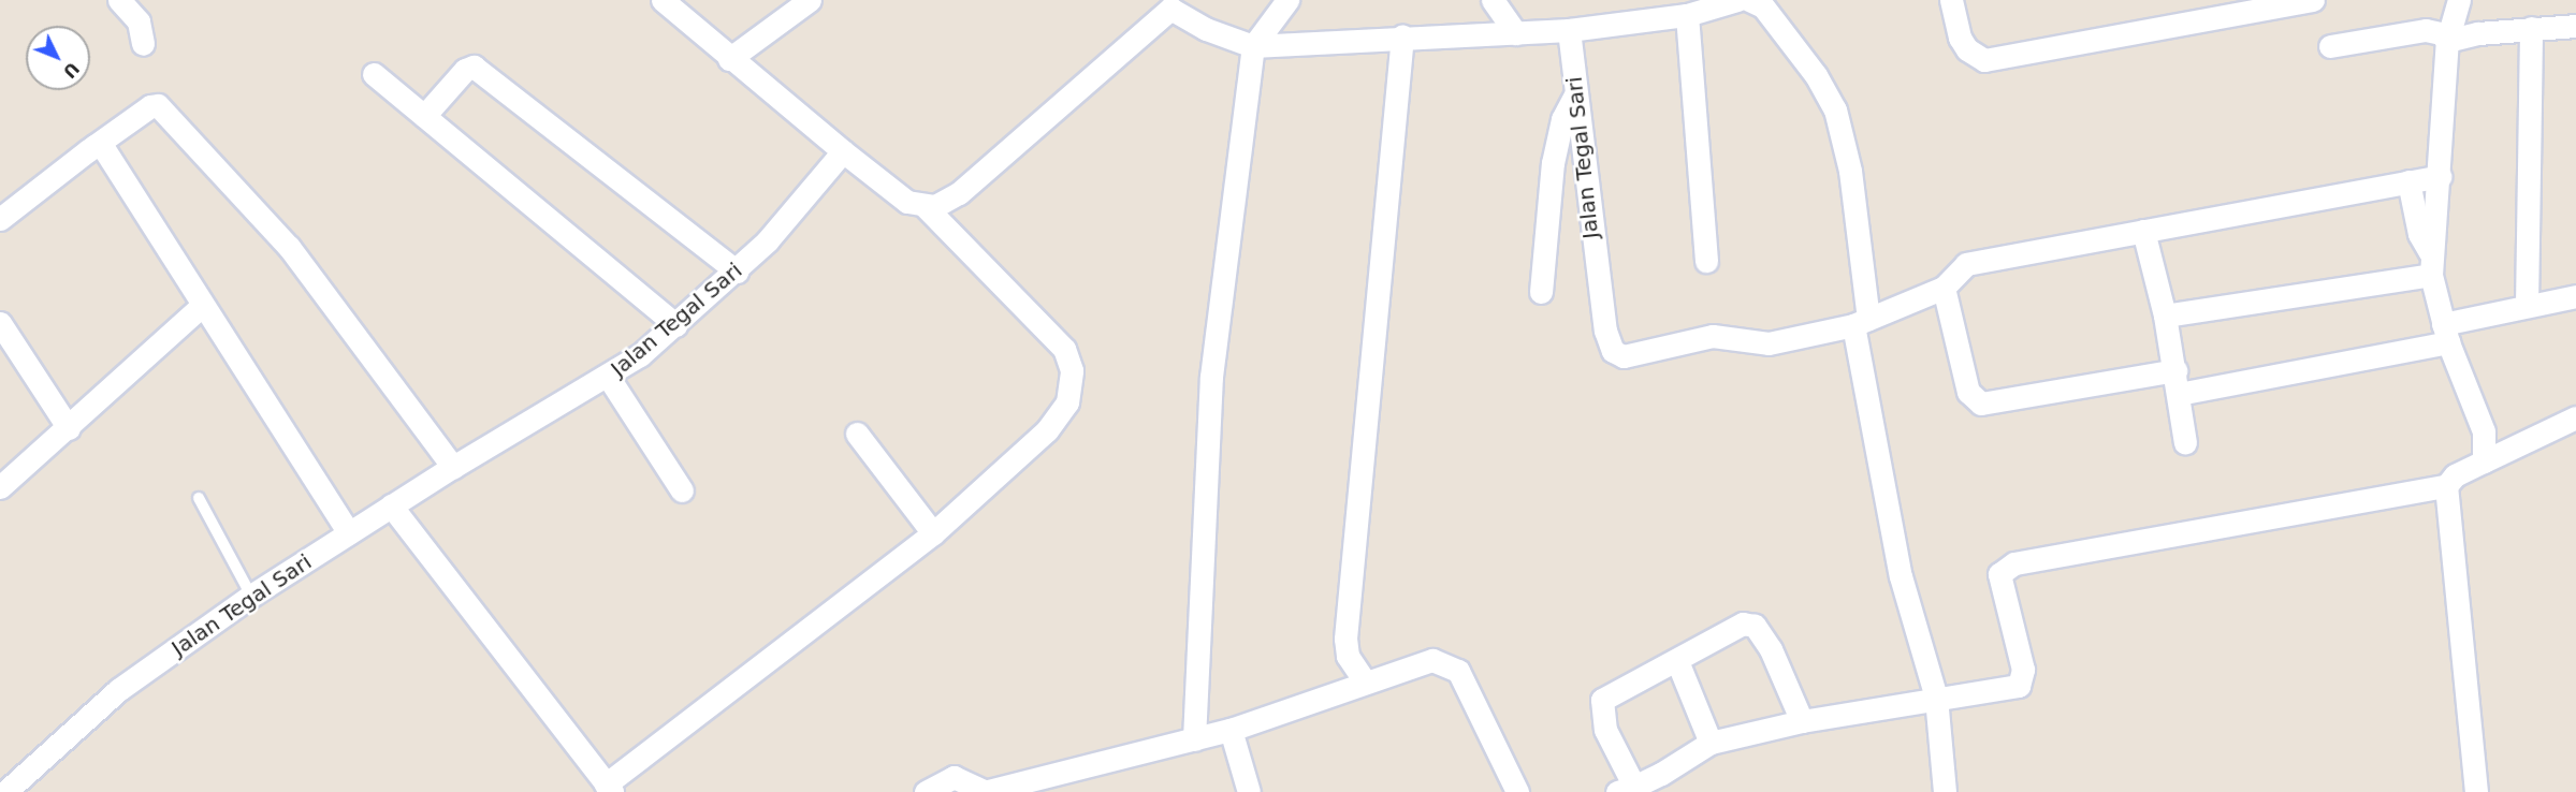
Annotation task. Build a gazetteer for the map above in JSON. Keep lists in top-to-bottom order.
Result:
{
  "streets": {
    "street": ["Jalan Tegal Sari"]
  },
  "north": "bottom right"
}
